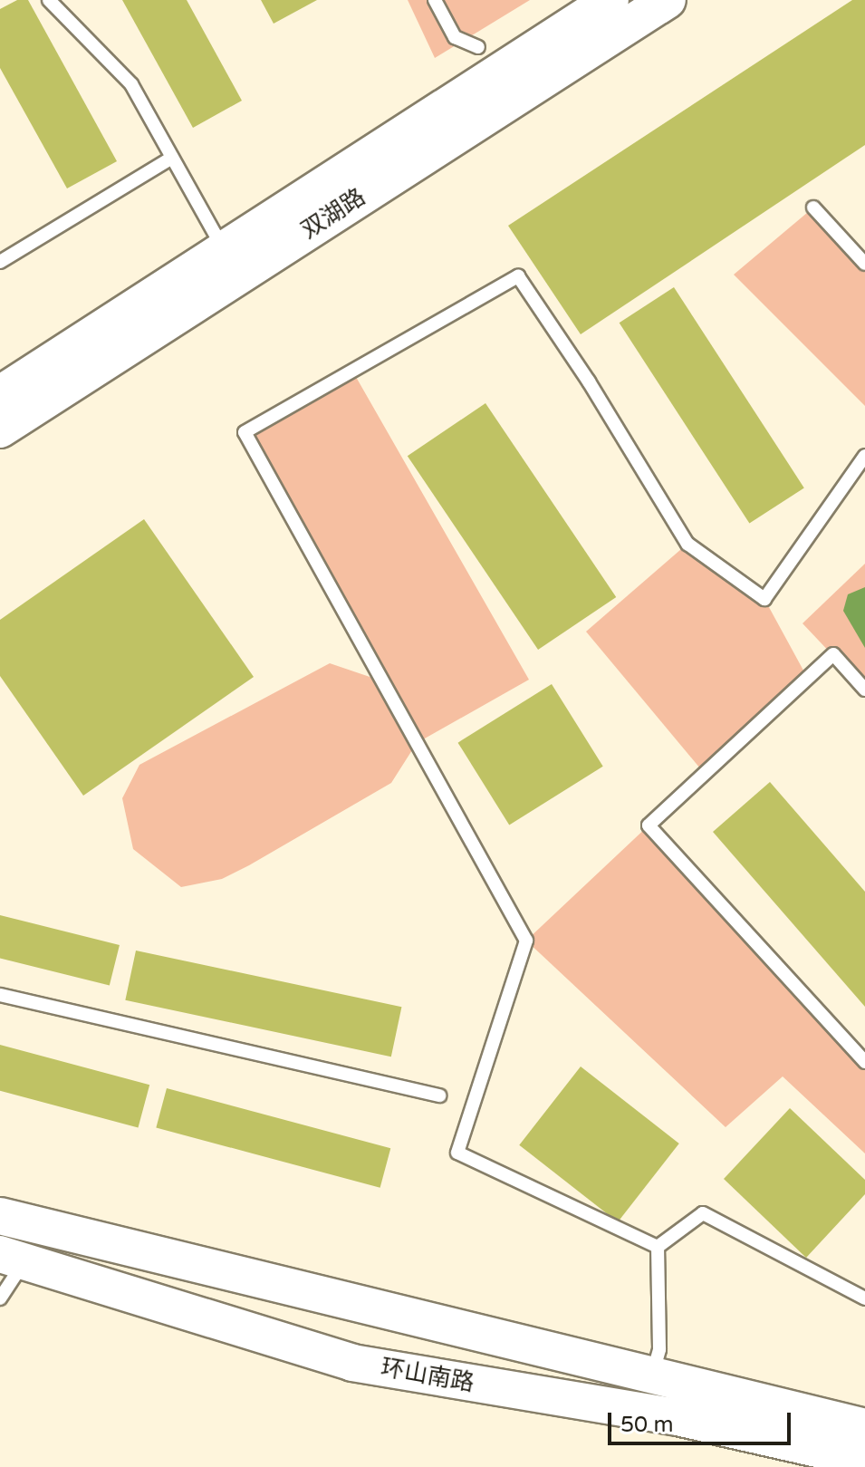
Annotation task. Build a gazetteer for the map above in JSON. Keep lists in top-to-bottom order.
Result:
{
  "streets": {
    "main road": ["双湖路", "环山南路"]
  },
  "scale_bar": "50 m"
}
